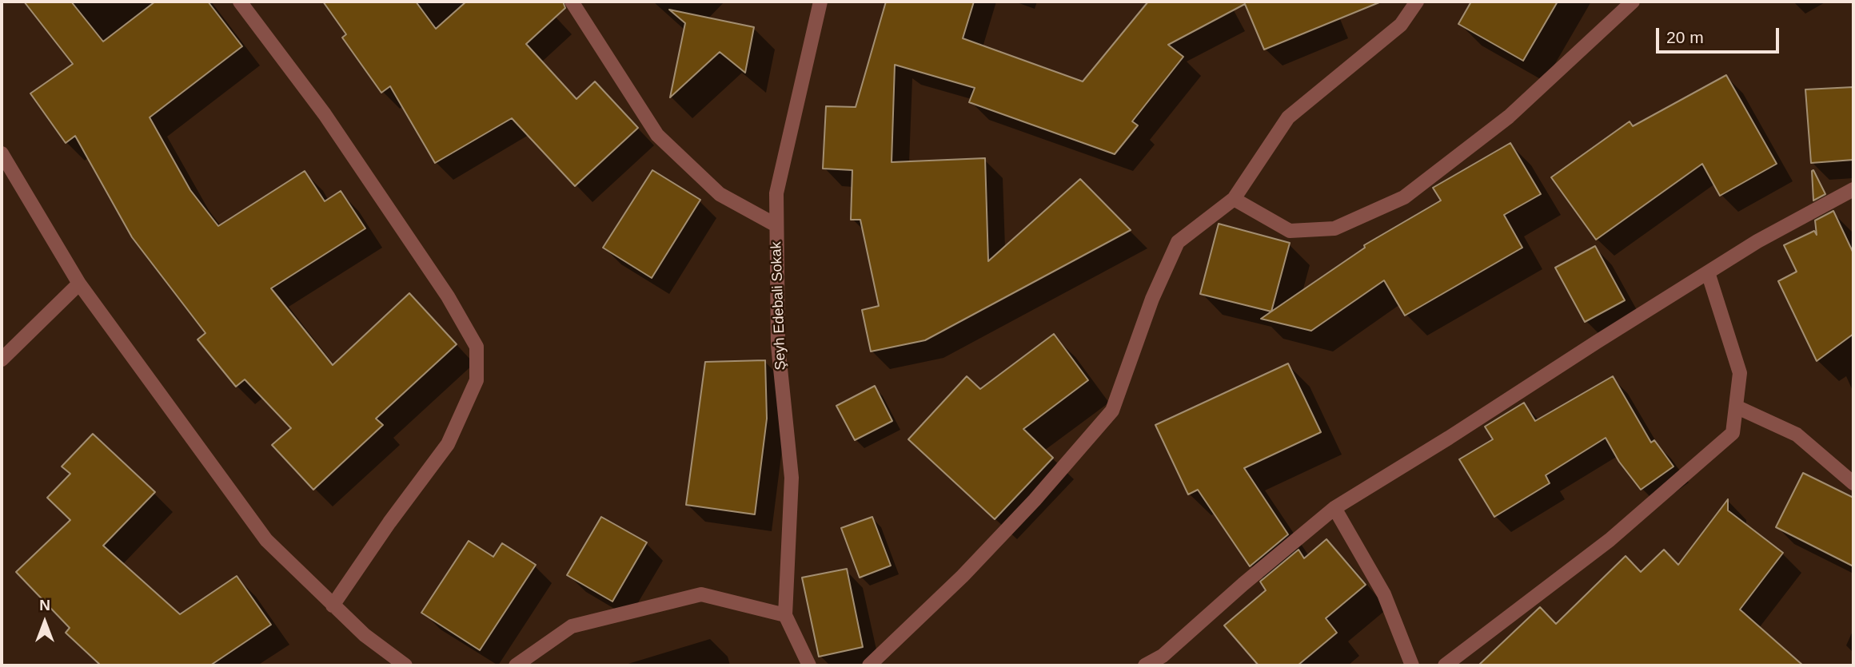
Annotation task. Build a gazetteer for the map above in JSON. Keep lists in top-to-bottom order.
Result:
{
  "streets": {
    "street": ["Şeyh Edebali Sokak"]
  },
  "scale_bar": "20 m",
  "north": "top"
}
